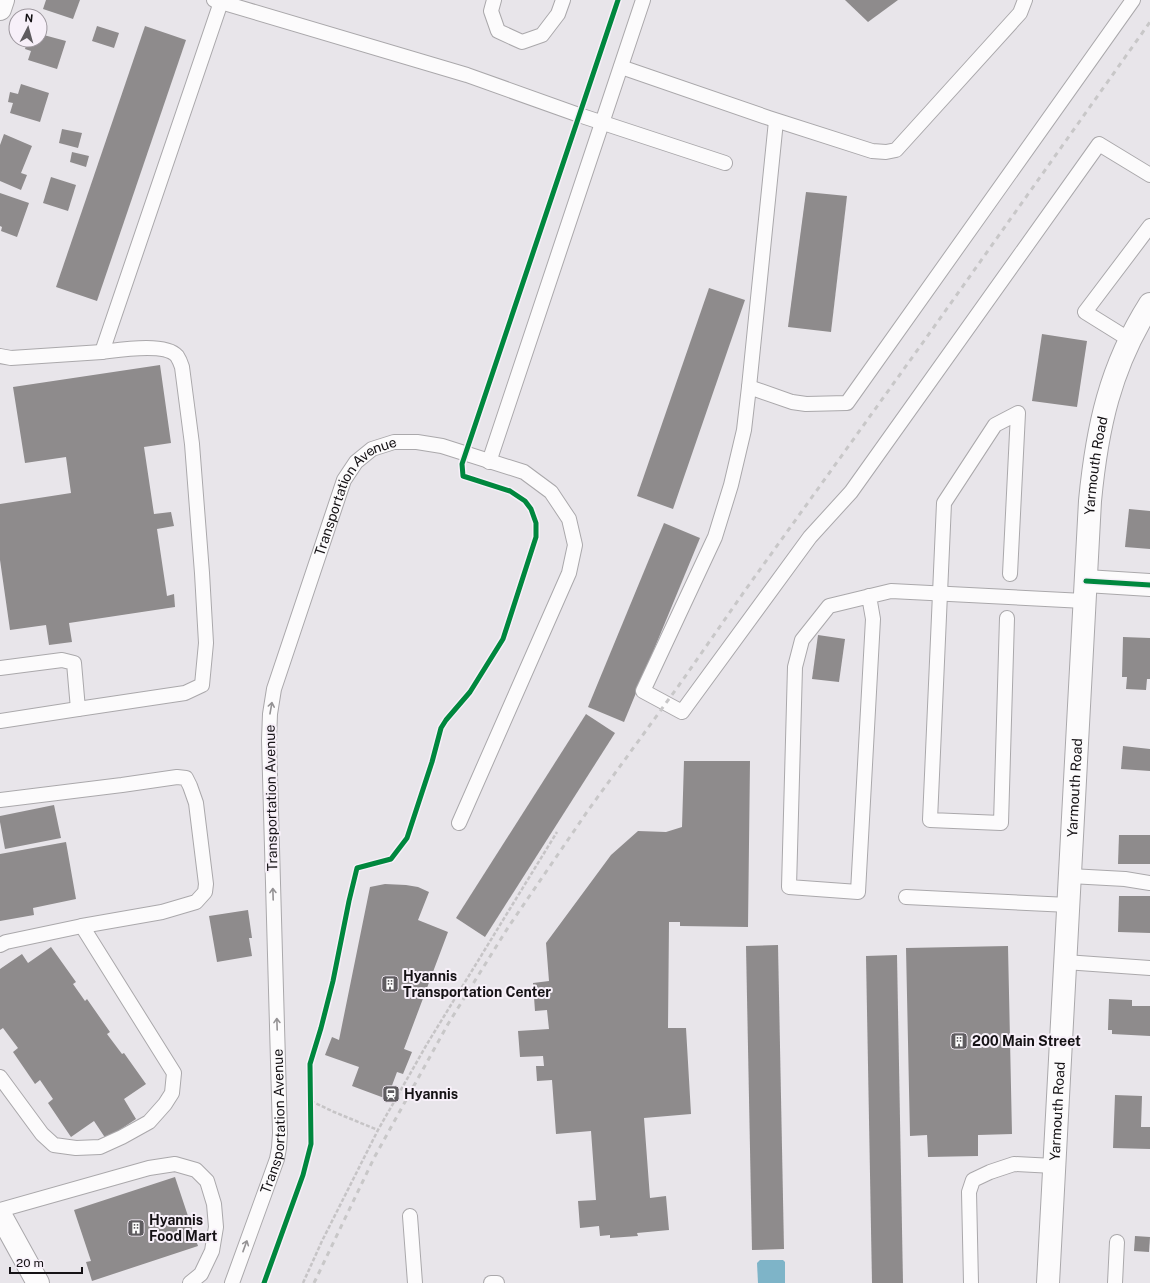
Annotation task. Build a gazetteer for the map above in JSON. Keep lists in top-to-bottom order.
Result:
{
  "streets": {
    "main road": ["Yarmouth Road"],
    "lane": ["Transportation Avenue"]
  },
  "one_way": ["Transportation Avenue"],
  "places": {
    "building": ["Hyannis Transportation Center", "200 Main Street", "Hyannis Food Mart"],
    "station": ["Hyannis"]
  },
  "scale_bar": "20 m",
  "north": "top"
}
